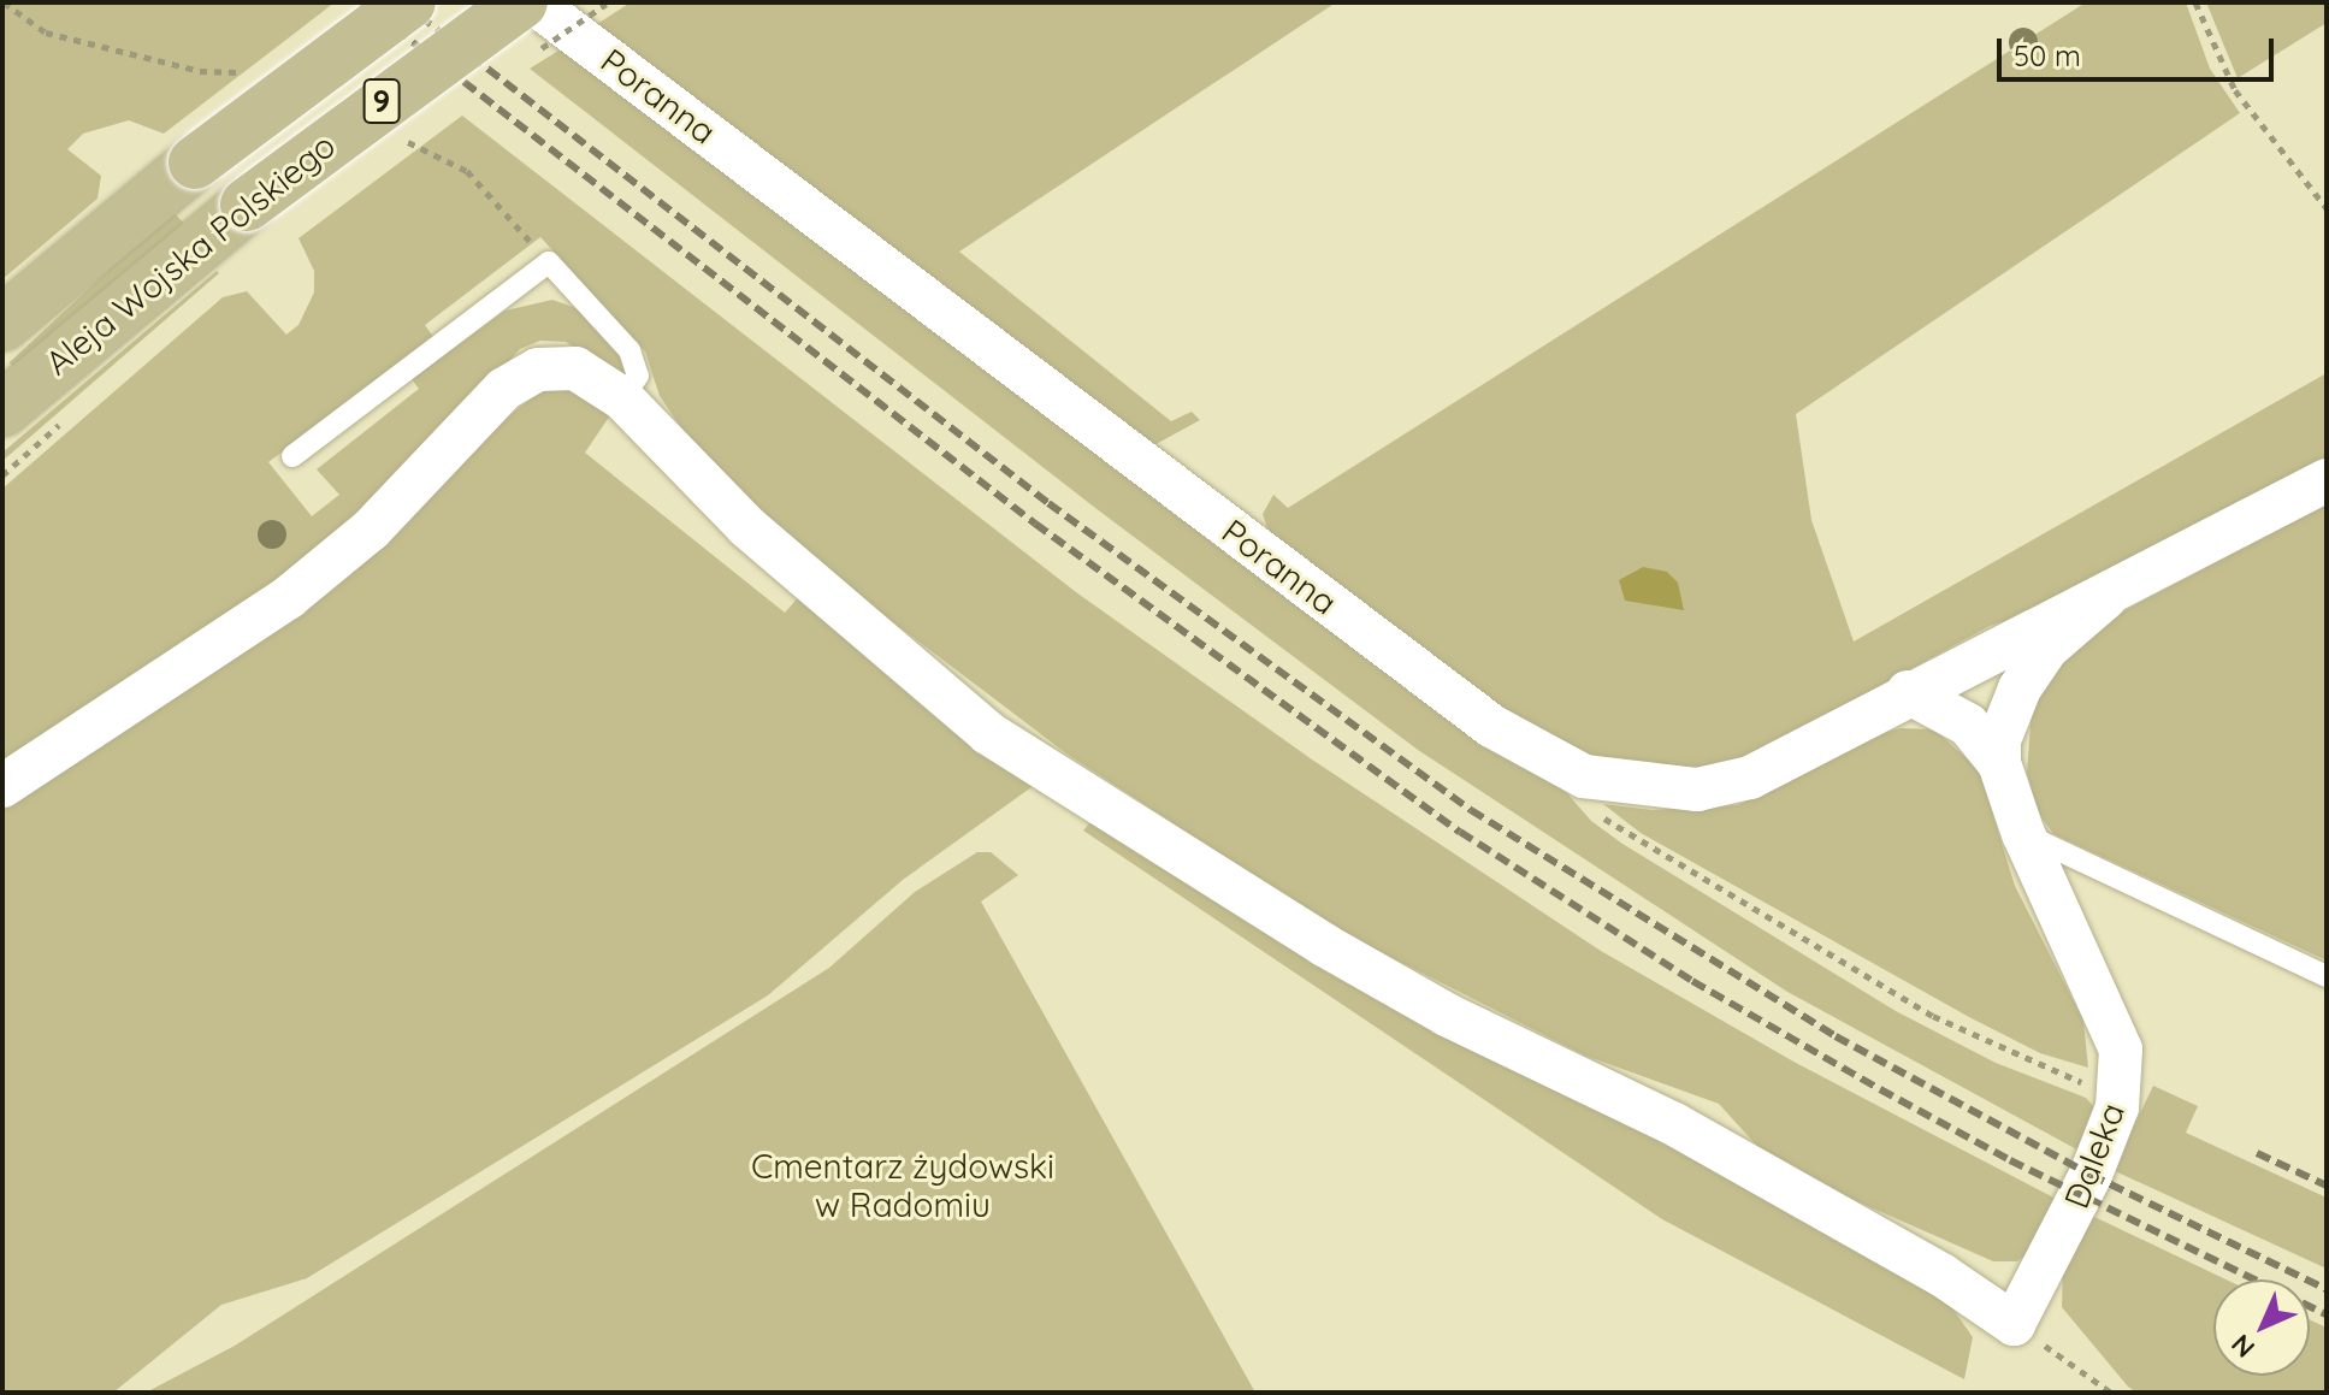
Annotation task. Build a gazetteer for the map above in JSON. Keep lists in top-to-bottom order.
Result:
{
  "streets": {
    "main road": ["9", "Aleja Wojska Polskiego"],
    "street": ["Poranna", "Daleka"]
  },
  "crossings": [
    ["Poranna", "Daleka"]
  ],
  "parks": ["Cmentarz żydowski w Radomiu"],
  "scale_bar": "50 m",
  "north": "bottom left"
}
